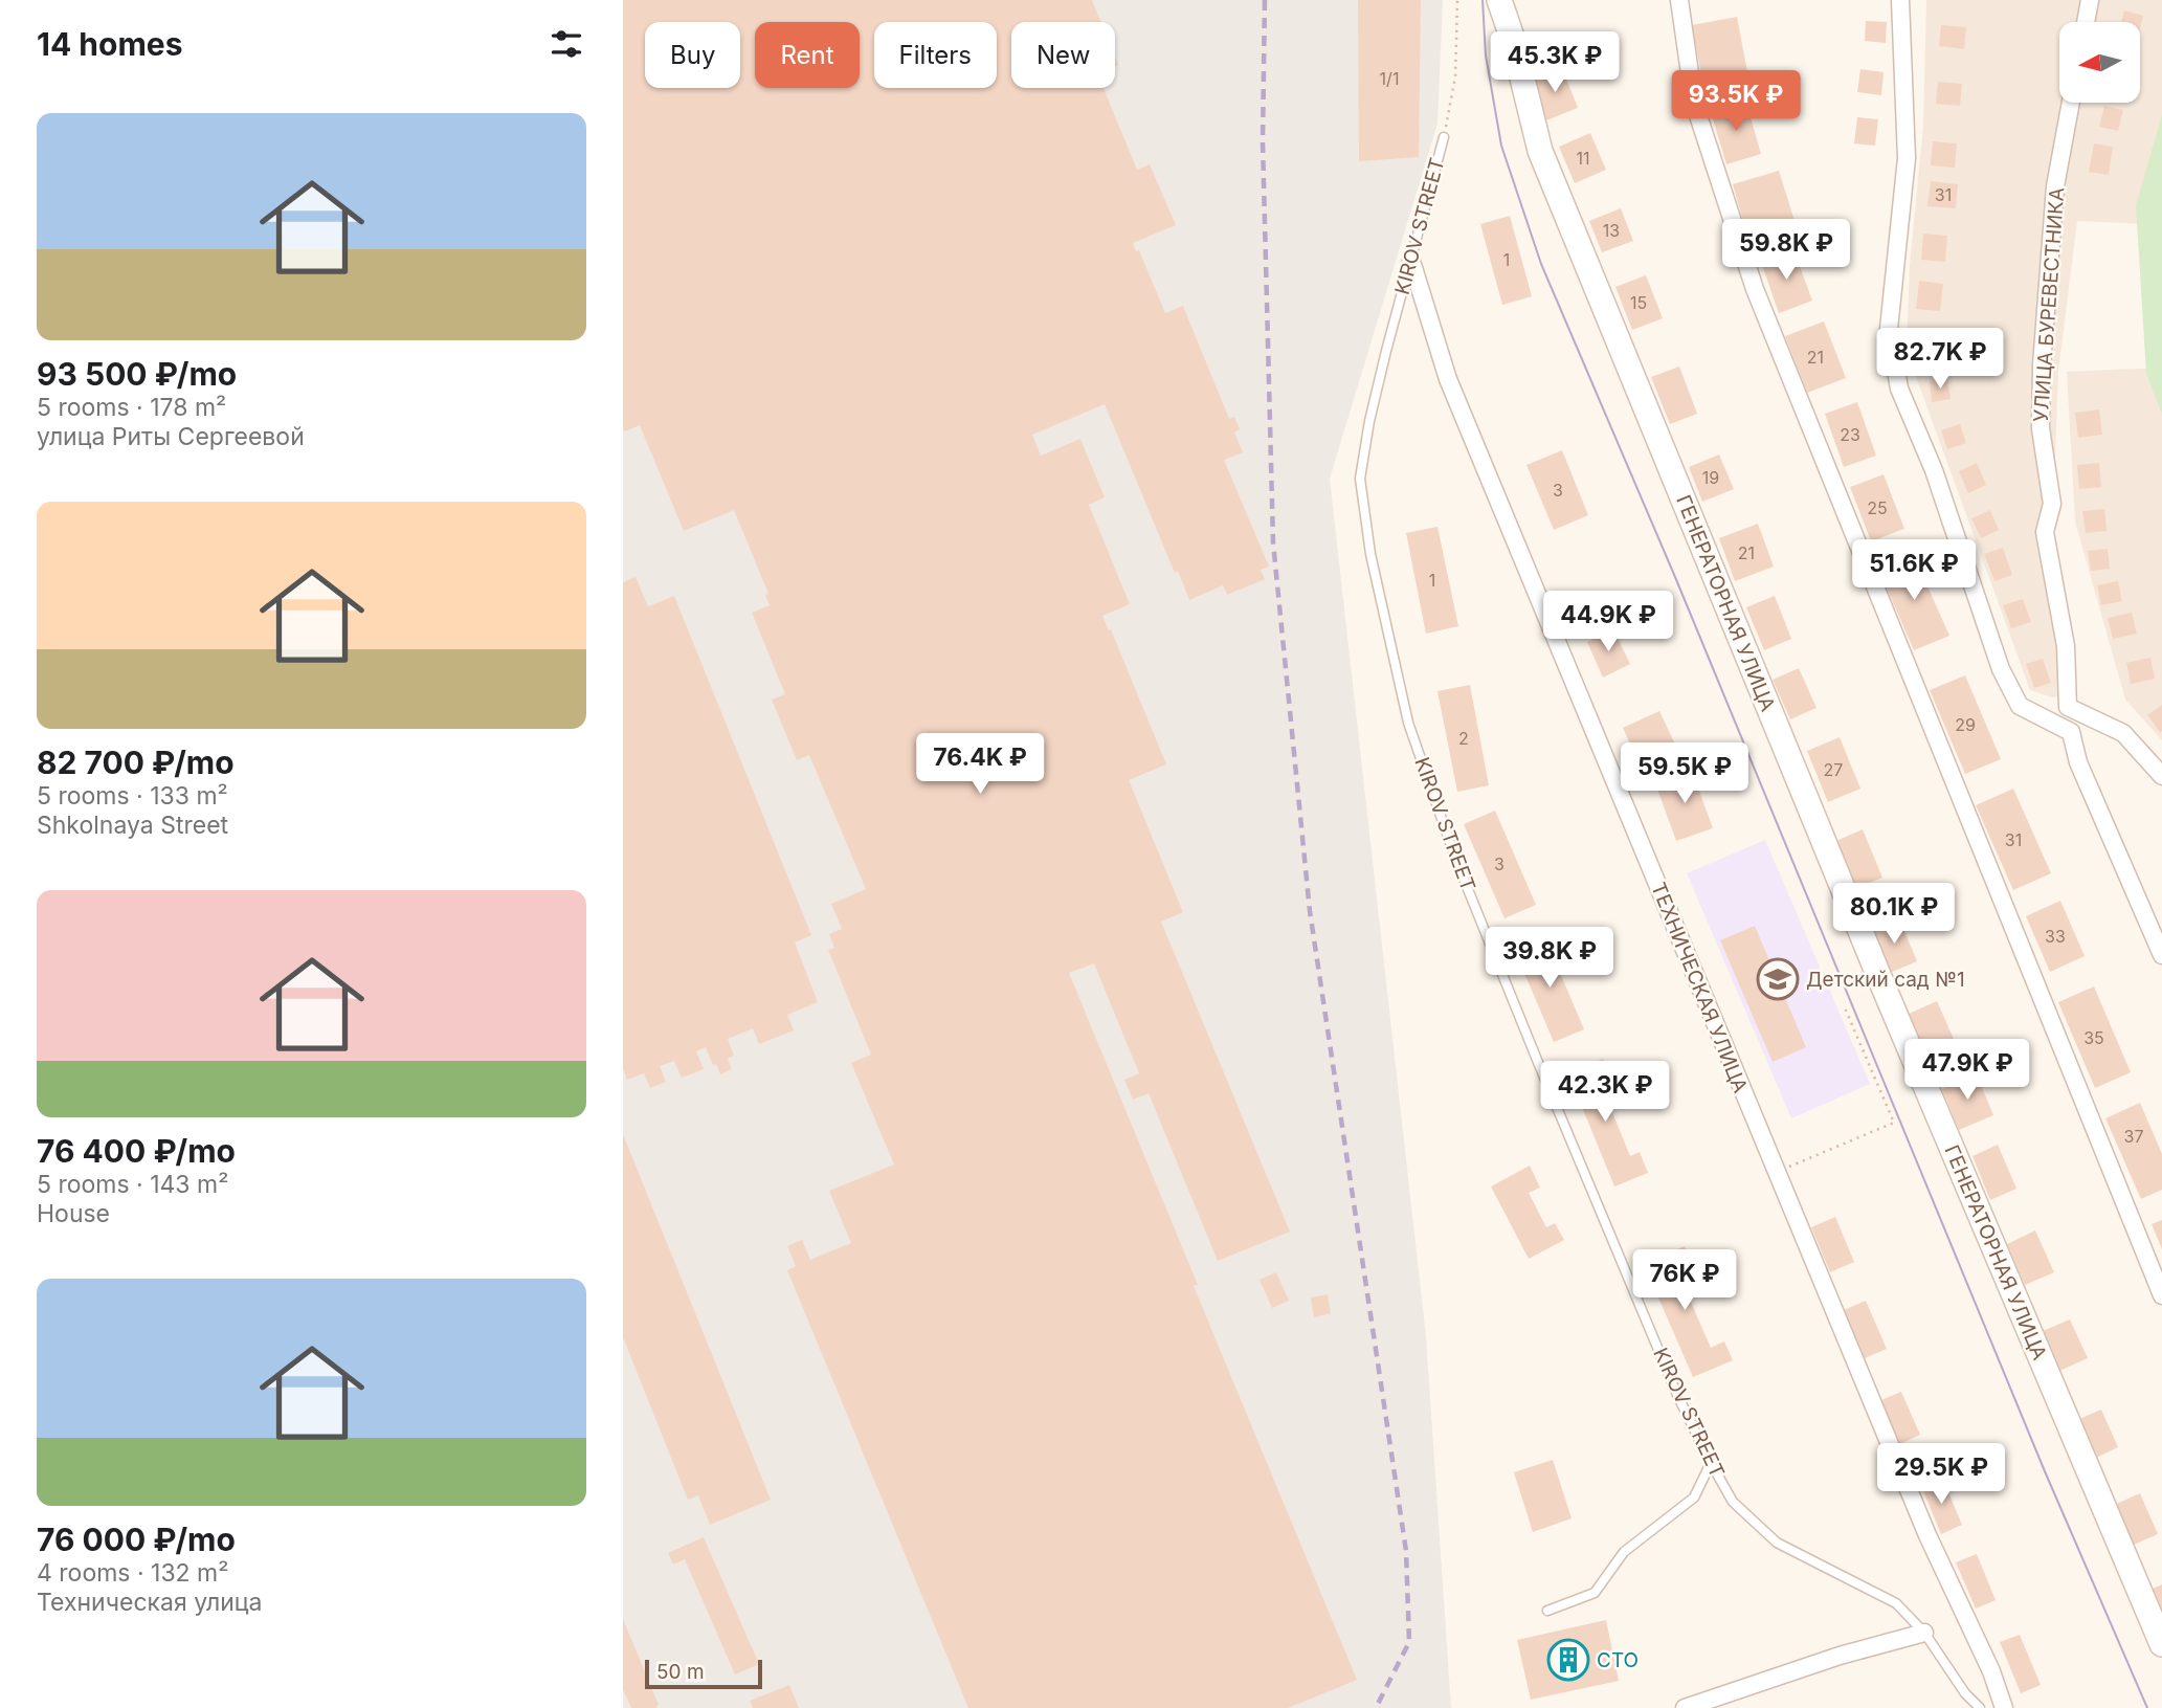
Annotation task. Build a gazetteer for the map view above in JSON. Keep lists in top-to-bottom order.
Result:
{
  "streets": {
    "main road": ["ГЕНЕРАТОРНАЯ УЛИЦА"],
    "street": ["УЛИЦА БУРЕВЕСТНИКА", "ТЕХНИЧЕСКАЯ УЛИЦА"],
    "lane": ["KIROV STREET"]
  },
  "crossings": [
    ["KIROV STREET", "ТЕХНИЧЕСКАЯ УЛИЦА"]
  ],
  "places": {
    "school or university": ["Детский сад №1"],
    "building": ["СТО"]
  },
  "house_numbers": [
    "1/1",
    "11",
    "31",
    "13",
    "1",
    "15",
    "21",
    "23",
    "19",
    "3",
    "25",
    "21",
    "1",
    "29",
    "2",
    "27",
    "31",
    "3",
    "33",
    "35",
    "37"
  ],
  "scale_bar": "50 m",
  "north": "left",
  "page": {
    "heading": "14 homes",
    "chip": [
      "Buy",
      "Rent",
      "Filters",
      "New"
    ],
    "price": [
      "45.3K ₽",
      "93.5K ₽",
      "59.8K ₽",
      "82.7K ₽",
      "51.6K ₽",
      "44.9K ₽",
      "76.4K ₽",
      "59.5K ₽",
      "80.1K ₽",
      "39.8K ₽",
      "47.9K ₽",
      "42.3K ₽",
      "76K ₽",
      "29.5K ₽"
    ],
    "list": [
      {
        "name": "93 500 ₽/mo",
        "note": "5 rooms · 178 m² · улица Риты Сергеевой"
      },
      {
        "name": "82 700 ₽/mo",
        "note": "5 rooms · 133 m² · Shkolnaya Street"
      },
      {
        "name": "76 400 ₽/mo",
        "note": "5 rooms · 143 m² · House"
      },
      {
        "name": "76 000 ₽/mo",
        "note": "4 rooms · 132 m² · Техническая улица"
      }
    ],
    "scale": "50 m"
  }
}
